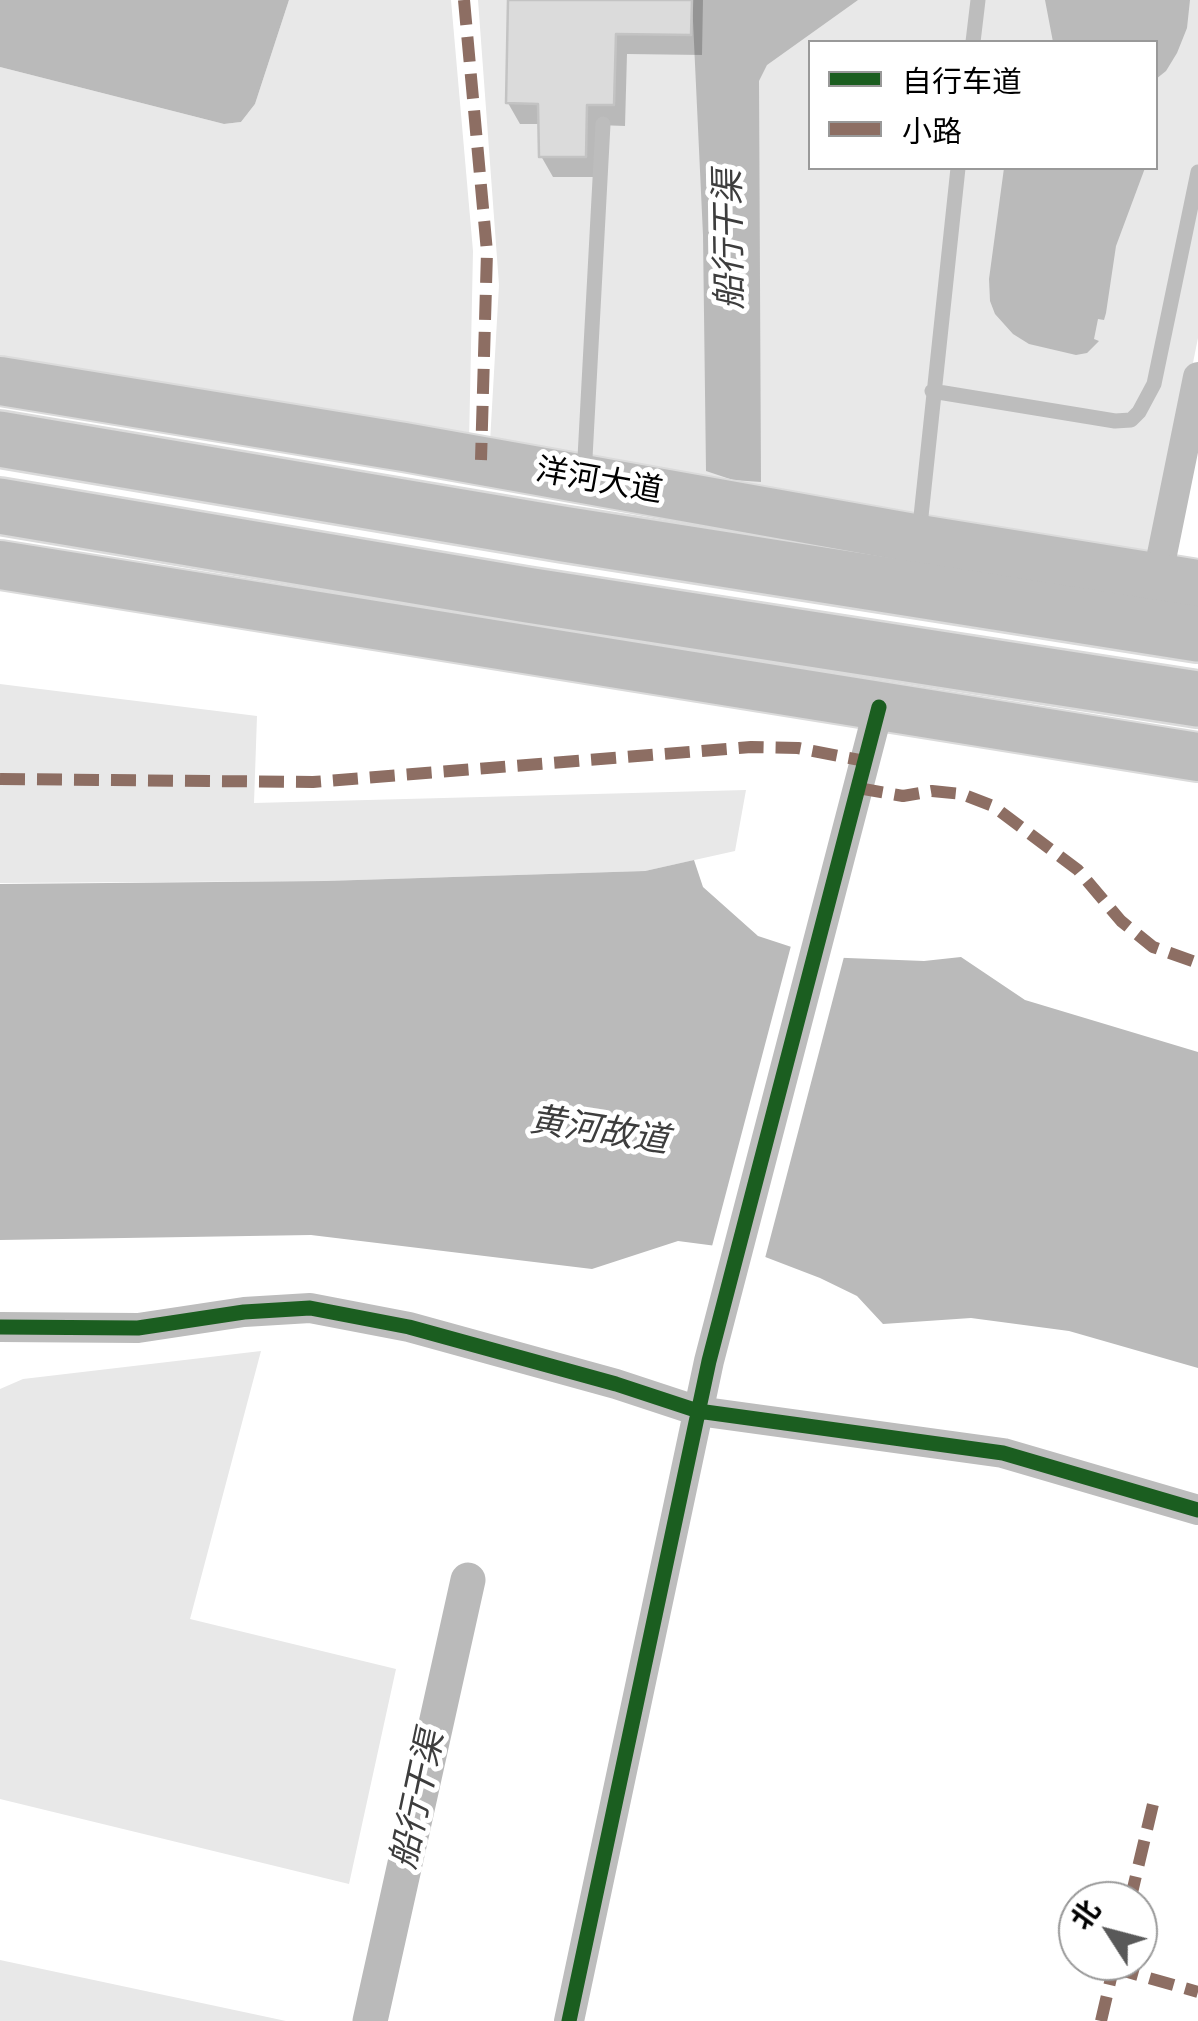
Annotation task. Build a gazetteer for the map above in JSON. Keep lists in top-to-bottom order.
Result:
{
  "streets": {
    "highway": ["洋河大道"]
  },
  "water": ["船行干渠", "黄河故道"],
  "legend": ["自行车道", "小路"],
  "north": "top left"
}
